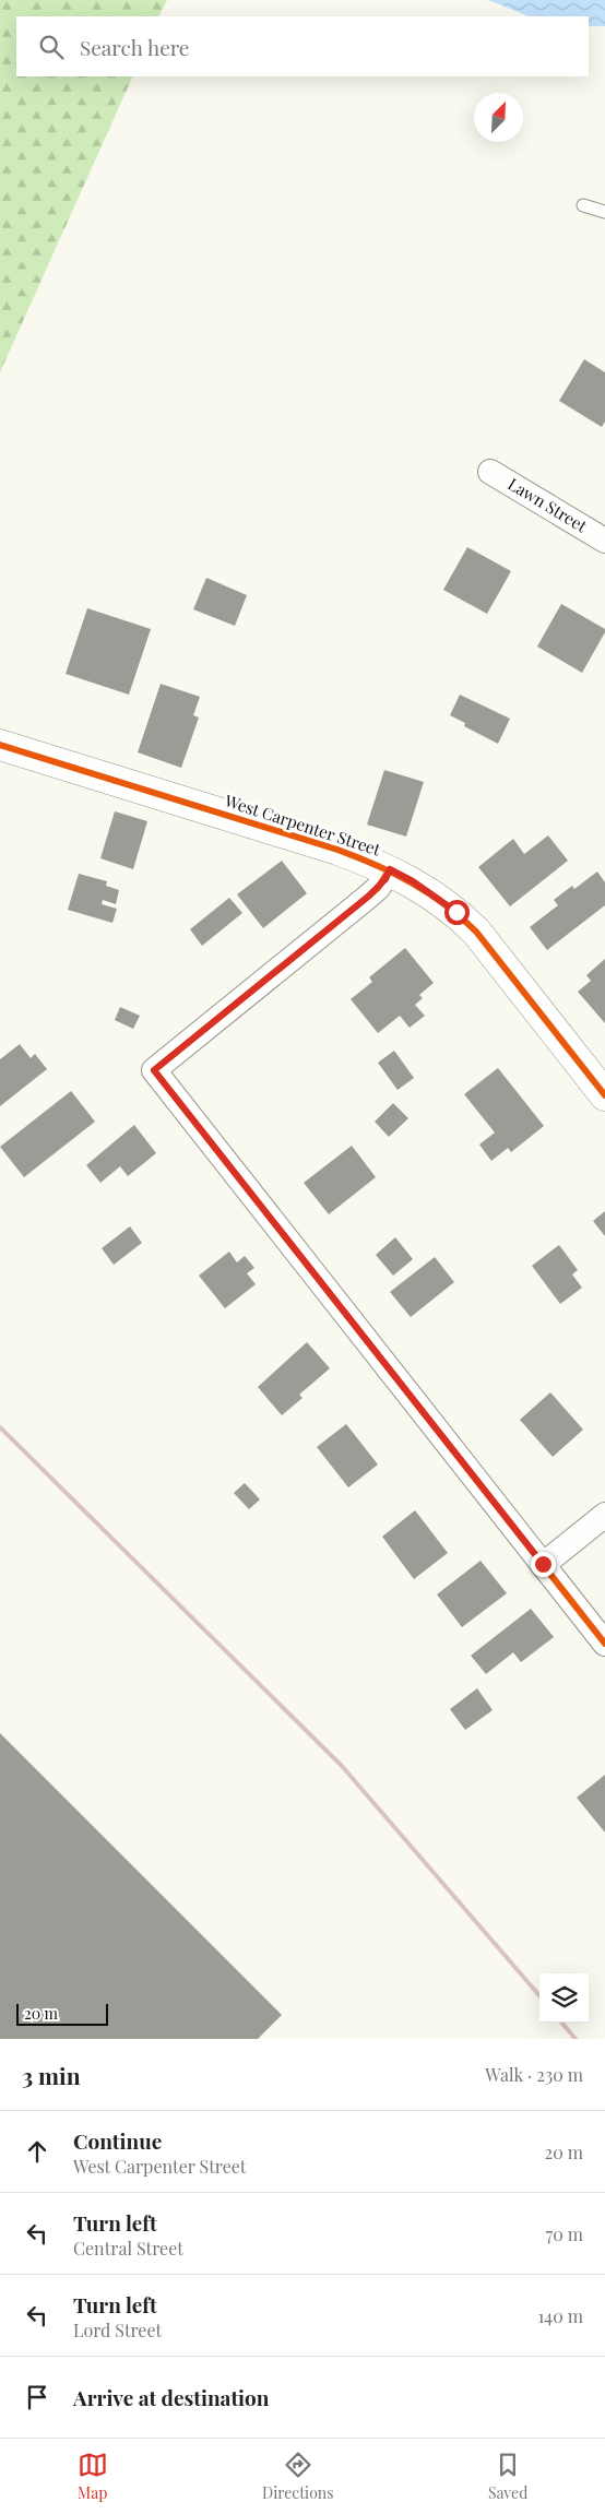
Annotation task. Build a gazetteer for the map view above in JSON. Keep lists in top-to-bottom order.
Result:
{
  "streets": {
    "street": ["Lawn Street", "West Carpenter Street"]
  },
  "scale_bar": "20 m",
  "north": "top right",
  "page": {
    "search": "Search here",
    "scale": "20 m",
    "heading": ["3 min", "Walk · 230 m"],
    "list": [
      ["Continue", "West Carpenter Street", "20 m"],
      ["Turn left", "Central Street", "70 m"],
      ["Turn left", "Lord Street", "140 m"],
      "Arrive at destination"
    ],
    "nav": ["Map", "Directions", "Saved"]
  }
}
